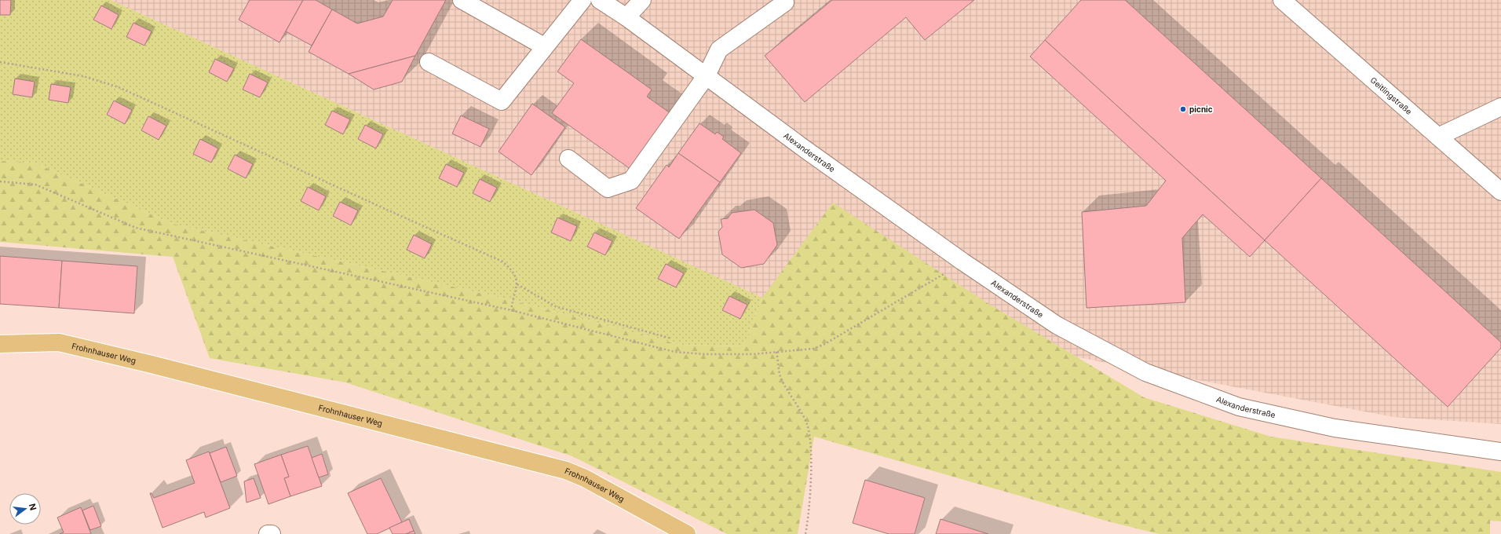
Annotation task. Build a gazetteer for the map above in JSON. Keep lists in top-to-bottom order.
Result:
{
  "streets": {
    "main road": ["Frohnhauser Weg"],
    "street": ["Geitlingstraße", "Alexanderstraße"]
  },
  "places": ["picnic"],
  "north": "right"
}
